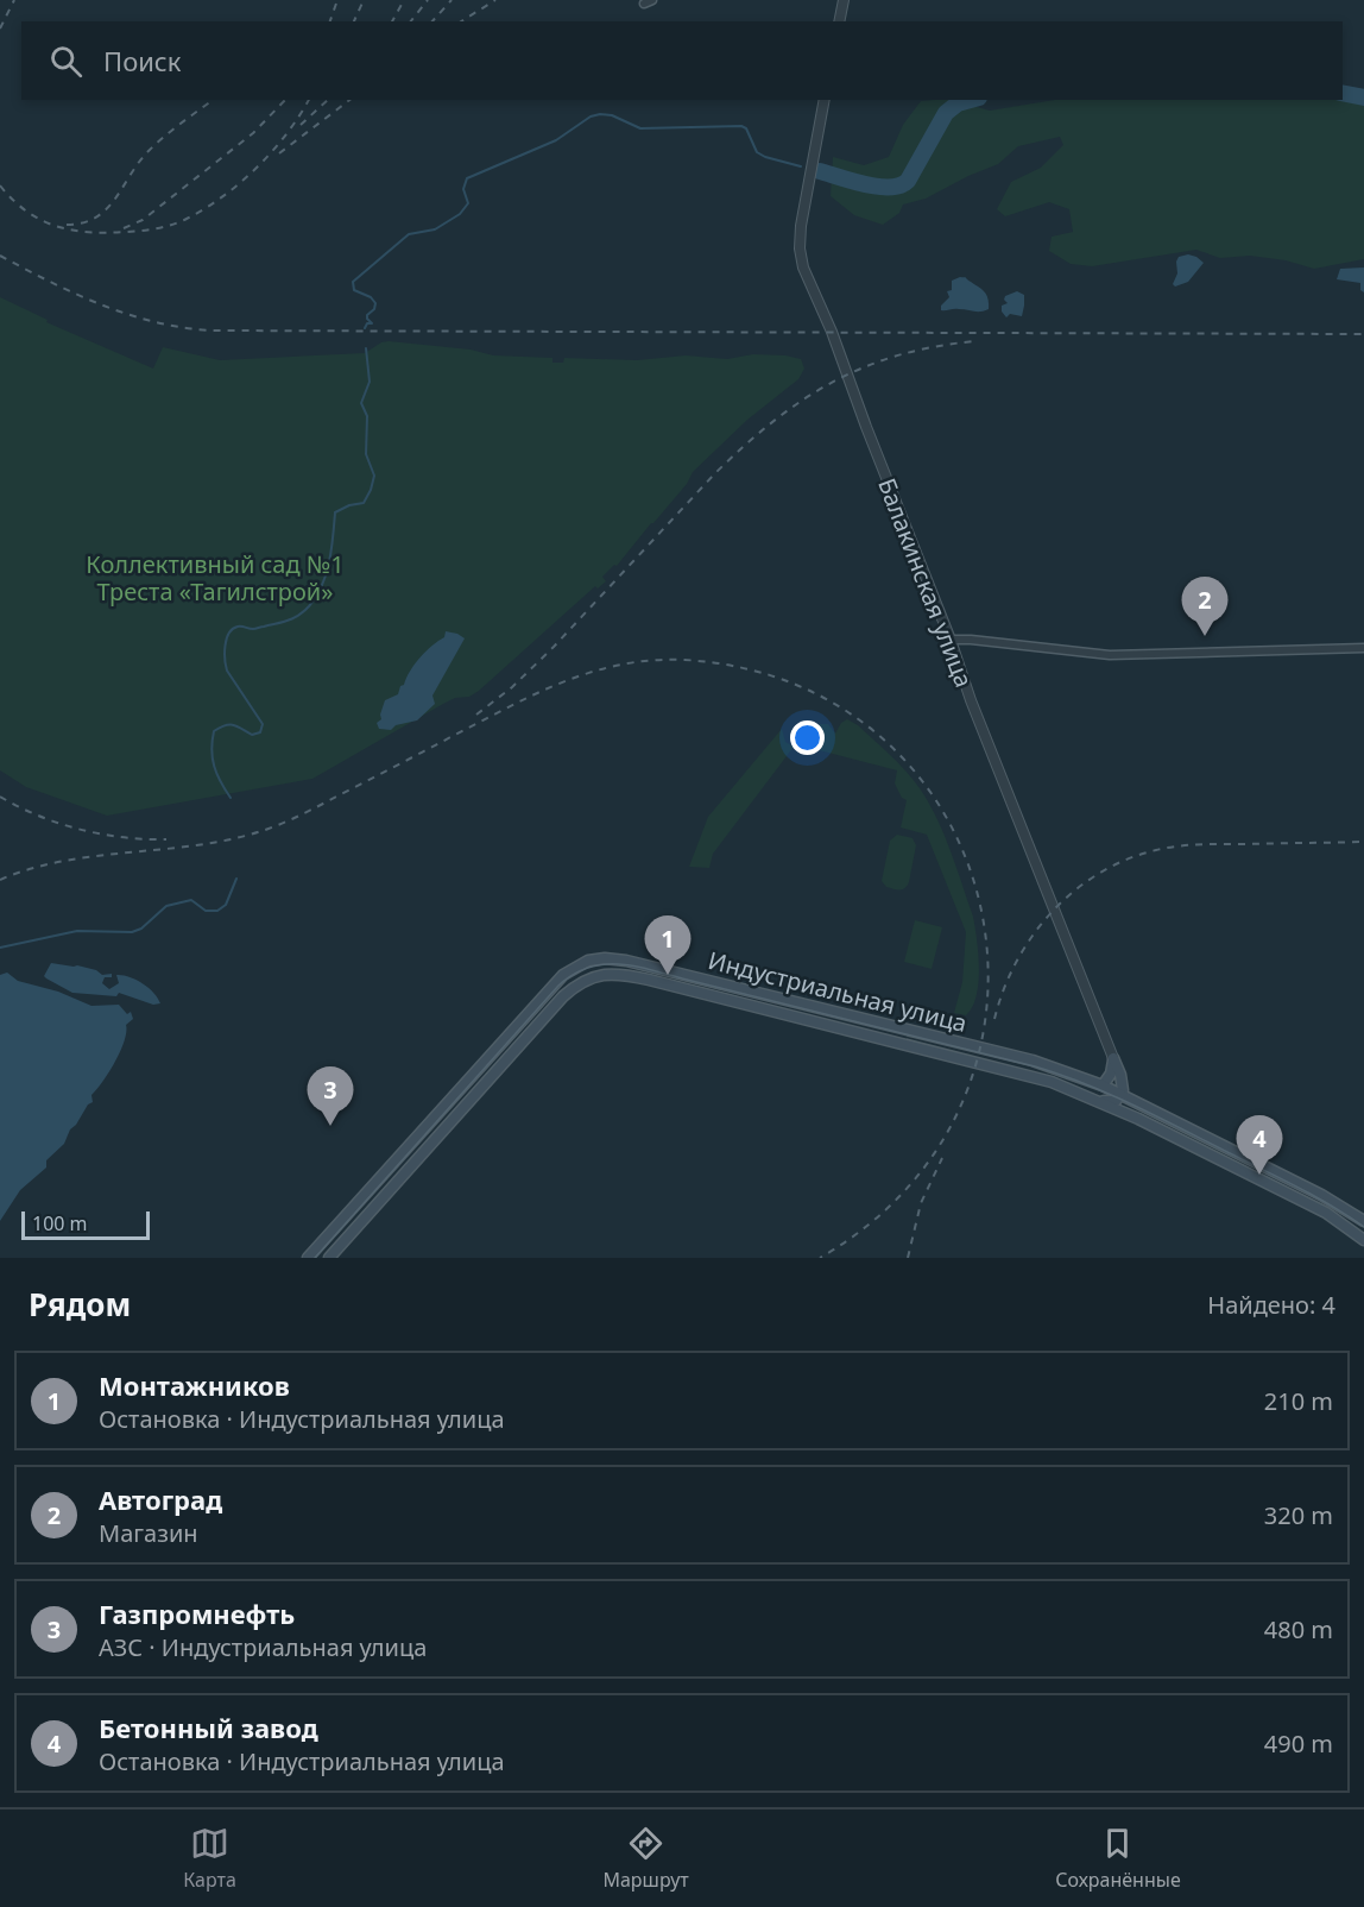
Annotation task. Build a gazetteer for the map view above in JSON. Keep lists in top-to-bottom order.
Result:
{
  "streets": {
    "main road": ["Индустриальная улица"],
    "street": ["Балакинская улица"]
  },
  "parks": ["Коллективный сад №1 Треста «Тагилстрой»"],
  "scale_bar": "100 m",
  "page": {
    "search": "Поиск",
    "pins": [
      "2",
      "1",
      "3",
      "4"
    ],
    "scale": "100 m",
    "heading": ["Рядом", "Найдено: 4"],
    "list": [
      {
        "mark": "1",
        "name": "Монтажников",
        "note": "Остановка · Индустриальная улица",
        "value": "210 m"
      },
      {
        "mark": "2",
        "name": "Автоград",
        "note": "Магазин",
        "value": "320 m"
      },
      {
        "mark": "3",
        "name": "Газпромнефть",
        "note": "АЗС · Индустриальная улица",
        "value": "480 m"
      },
      {
        "mark": "4",
        "name": "Бетонный завод",
        "note": "Остановка · Индустриальная улица",
        "value": "490 m"
      }
    ],
    "nav": ["Карта", "Маршрут", "Сохранённые"]
  }
}
